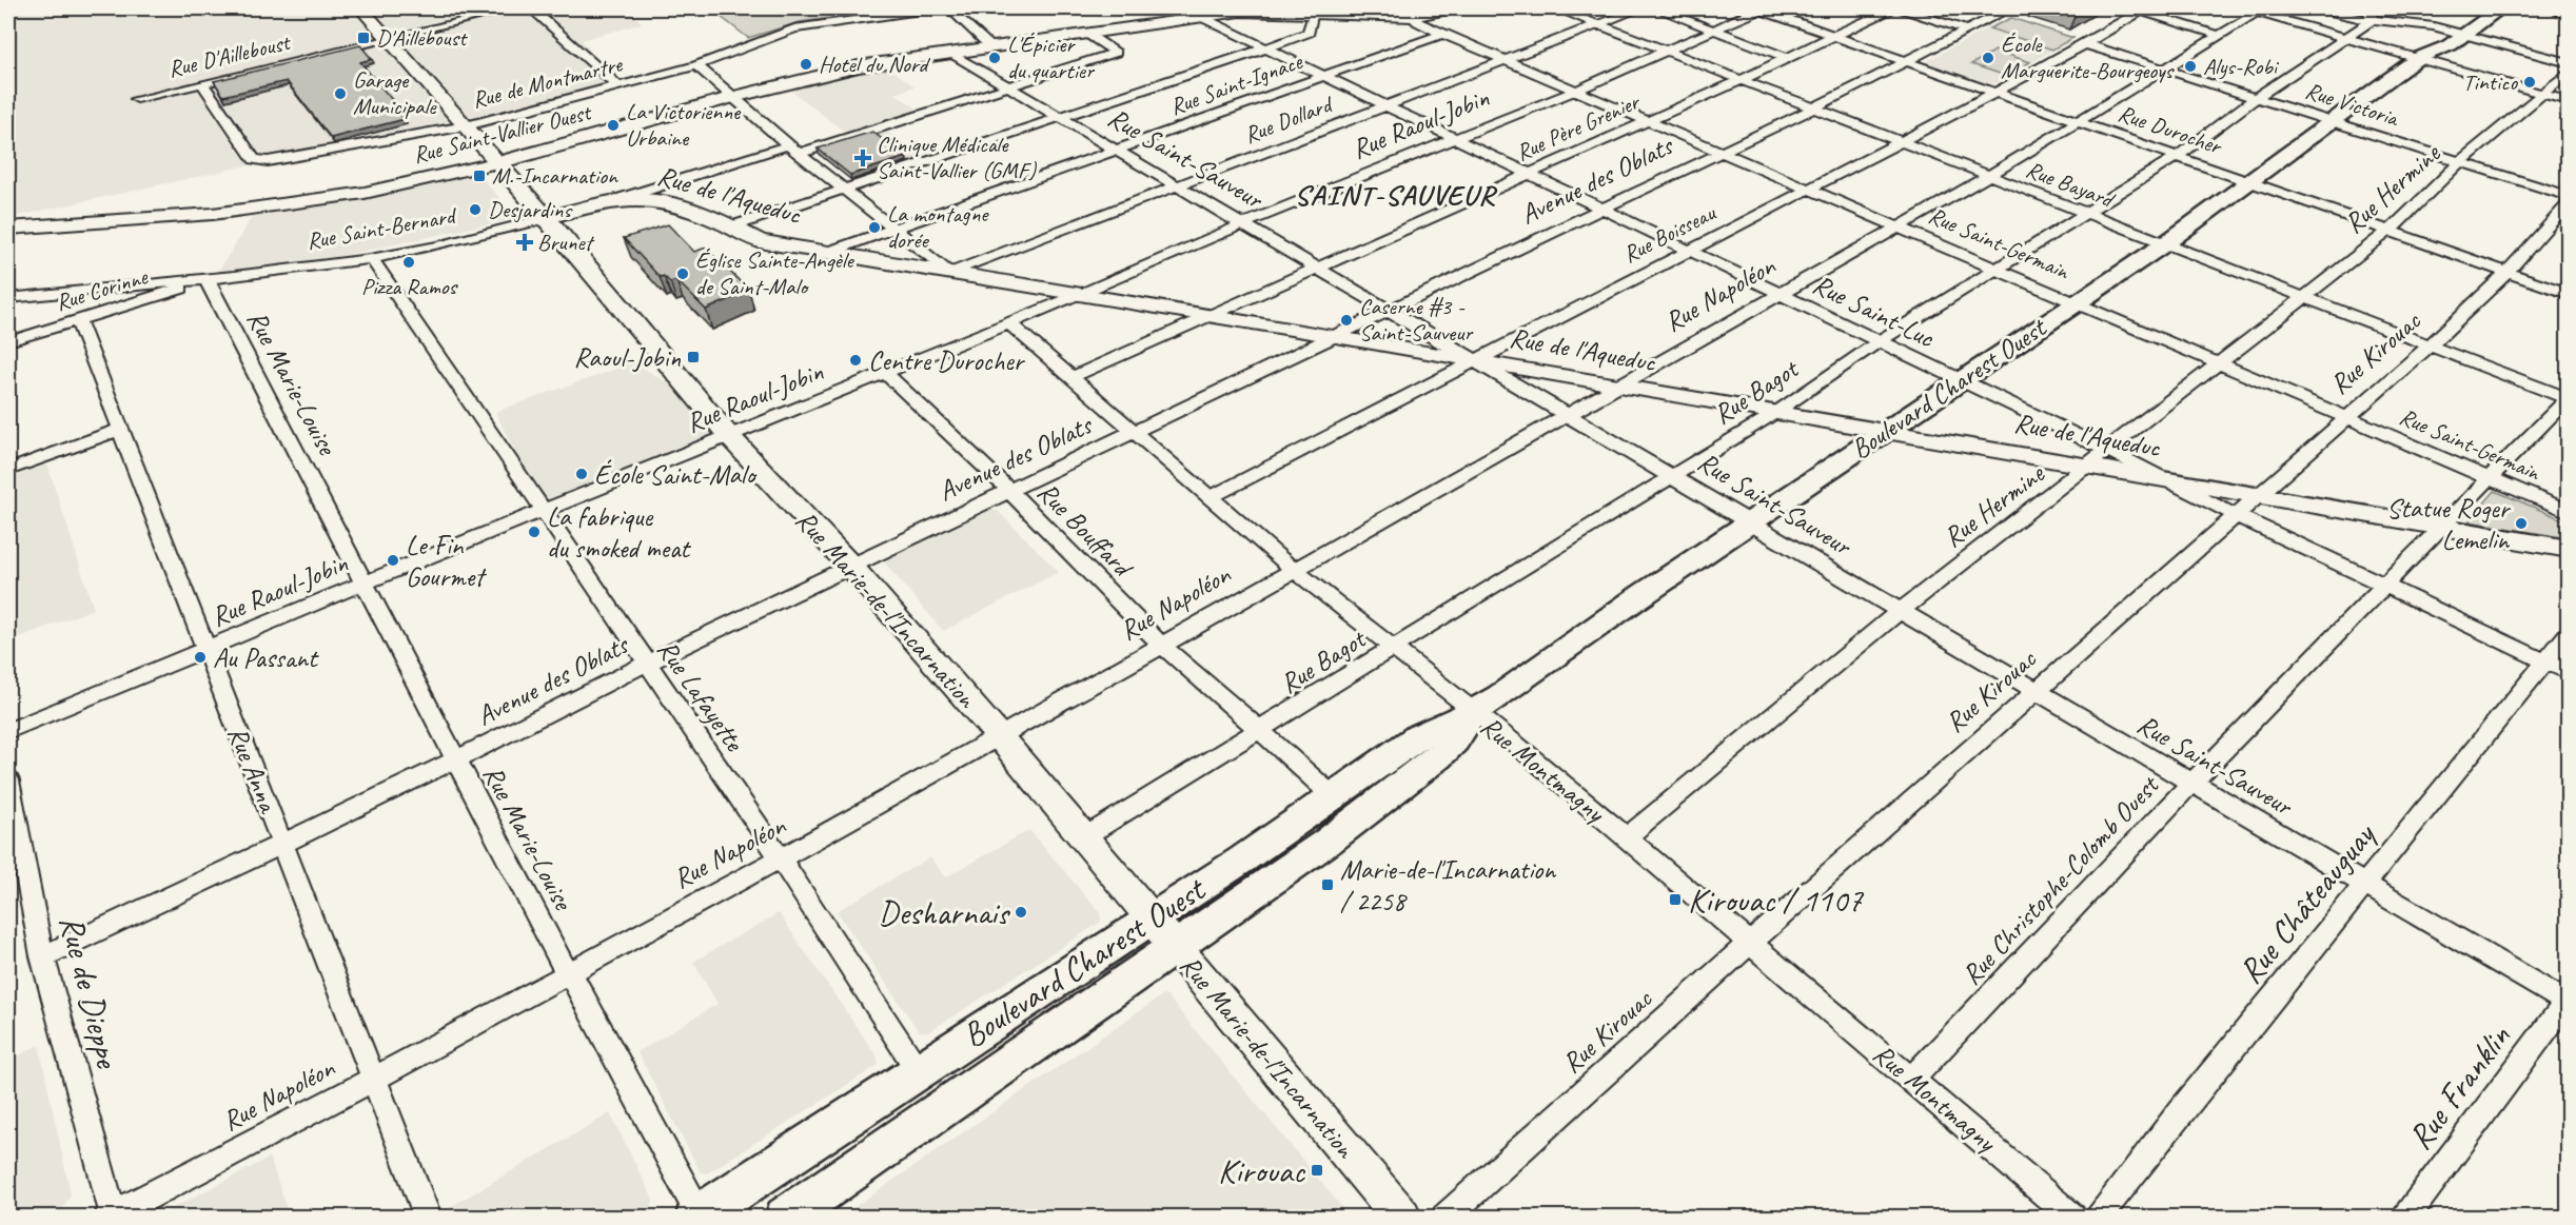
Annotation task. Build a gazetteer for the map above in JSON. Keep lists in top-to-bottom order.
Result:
{
  "streets": {
    "main road": ["Boulevard Charest Ouest"],
    "street": [
      "Rue D'Ailleboust",
      "Rue de Montmartre",
      "Rue Saint-Ignace",
      "Rue Victoria",
      "Rue Dollard",
      "Rue Raoul-Jobin",
      "Rue Père Grenier",
      "Rue Durocher",
      "Rue Saint-Vallier Ouest",
      "Rue Saint-Sauveur",
      "Avenue des Oblats",
      "Rue Bayard",
      "Rue Hermine",
      "Rue de l'Aqueduc",
      "Rue Saint-Bernard",
      "Rue Boisseau",
      "Rue Saint-Germain",
      "Rue Corinne",
      "Rue Napoléon",
      "Rue Saint-Luc",
      "Rue Kirouac",
      "Rue Marie-Louise",
      "Rue Bagot",
      "Rue Bouffard",
      "Rue Marie-de-l'Incarnation",
      "Rue Lafayette",
      "Rue Anna",
      "Rue Montmagny",
      "Rue Christophe-Colomb Ouest",
      "Rue Châteauguay",
      "Rue de Dieppe",
      "Rue Franklin"
    ]
  },
  "crossings": [
    ["Rue D'Ailleboust", "Rue de Montmartre"],
    ["Rue D'Ailleboust", "Rue Marie-de-l'Incarnation"],
    ["Rue de Montmartre", "Rue Marie-de-l'Incarnation"],
    ["Rue Saint-Ignace", "Rue Saint-Sauveur"],
    ["Rue Saint-Ignace", "Rue de l'Aqueduc"],
    ["Rue Saint-Ignace", "Rue Saint-Germain"],
    ["Rue Saint-Ignace", "Rue Saint-Luc"],
    ["Rue Victoria", "Rue Hermine"],
    ["Rue Victoria", "Rue Boisseau"],
    ["Rue Victoria", "Rue Napoléon"],
    ["Rue Victoria", "Boulevard Charest Ouest"],
    ["Rue Victoria", "Rue Bagot"],
    ["Rue Dollard", "Rue Saint-Sauveur"],
    ["Rue Dollard", "Rue Bayard"],
    ["Rue Dollard", "Rue de l'Aqueduc"],
    ["Rue Dollard", "Rue Saint-Germain"],
    ["Rue Dollard", "Rue Saint-Luc"],
    ["Rue Raoul-Jobin", "Rue Durocher"],
    ["Rue Raoul-Jobin", "Rue Saint-Sauveur"],
    ["Rue Raoul-Jobin", "Rue Bayard"],
    ["Rue Raoul-Jobin", "Rue de l'Aqueduc"],
    ["Rue Raoul-Jobin", "Rue Saint-Germain"],
    ["Rue Raoul-Jobin", "Rue Saint-Luc"],
    ["Rue Raoul-Jobin", "Rue Marie-Louise"],
    ["Rue Raoul-Jobin", "Rue Bouffard"],
    ["Rue Raoul-Jobin", "Rue Marie-de-l'Incarnation"],
    ["Rue Raoul-Jobin", "Rue Lafayette"],
    ["Rue Raoul-Jobin", "Rue Anna"],
    ["Rue Raoul-Jobin", "Rue Montmagny"],
    ["Rue Père Grenier", "Rue Durocher"],
    ["Rue Père Grenier", "Rue Saint-Sauveur"],
    ["Rue Père Grenier", "Rue Bayard"],
    ["Rue Père Grenier", "Rue de l'Aqueduc"],
    ["Rue Père Grenier", "Rue Saint-Germain"],
    ["Rue Père Grenier", "Rue Saint-Luc"],
    ["Rue Père Grenier", "Rue Montmagny"],
    ["Rue Durocher", "Avenue des Oblats"],
    ["Rue Durocher", "Rue Hermine"],
    ["Rue Durocher", "Rue Boisseau"],
    ["Rue Durocher", "Rue Napoléon"],
    ["Rue Durocher", "Rue Kirouac"],
    ["Rue Durocher", "Boulevard Charest Ouest"],
    ["Rue Durocher", "Rue Bagot"],
    ["Rue Saint-Vallier Ouest", "Rue Saint-Sauveur"],
    ["Rue Saint-Vallier Ouest", "Rue Saint-Germain"],
    ["Rue Saint-Vallier Ouest", "Rue Saint-Luc"],
    ["Rue Saint-Vallier Ouest", "Rue Marie-de-l'Incarnation"],
    ["Rue Saint-Sauveur", "Avenue des Oblats"],
    ["Rue Saint-Sauveur", "Rue Hermine"],
    ["Rue Saint-Sauveur", "Rue de l'Aqueduc"],
    ["Rue Saint-Sauveur", "Rue Boisseau"],
    ["Rue Saint-Sauveur", "Rue Napoléon"],
    ["Rue Saint-Sauveur", "Rue Kirouac"],
    ["Rue Saint-Sauveur", "Boulevard Charest Ouest"],
    ["Rue Saint-Sauveur", "Rue Bagot"],
    ["Rue Saint-Sauveur", "Rue Christophe-Colomb Ouest"],
    ["Rue Saint-Sauveur", "Rue Châteauguay"],
    ["Rue Saint-Sauveur", "Rue Franklin"],
    ["Avenue des Oblats", "Rue Bayard"],
    ["Avenue des Oblats", "Rue de l'Aqueduc"],
    ["Avenue des Oblats", "Rue Saint-Germain"],
    ["Avenue des Oblats", "Rue Saint-Luc"],
    ["Avenue des Oblats", "Rue Marie-Louise"],
    ["Avenue des Oblats", "Rue Bouffard"],
    ["Avenue des Oblats", "Rue Marie-de-l'Incarnation"],
    ["Avenue des Oblats", "Rue Lafayette"],
    ["Avenue des Oblats", "Rue Anna"],
    ["Avenue des Oblats", "Rue Montmagny"],
    ["Avenue des Oblats", "Rue de Dieppe"],
    ["Rue Bayard", "Rue Hermine"],
    ["Rue Bayard", "Rue Boisseau"],
    ["Rue Bayard", "Rue Napoléon"],
    ["Rue Bayard", "Rue Kirouac"],
    ["Rue Bayard", "Boulevard Charest Ouest"],
    ["Rue Bayard", "Rue Bagot"],
    ["Rue Bayard", "Rue Christophe-Colomb Ouest"],
    ["Rue Hermine", "Rue de l'Aqueduc"],
    ["Rue Hermine", "Rue Saint-Germain"],
    ["Rue Hermine", "Rue Saint-Luc"],
    ["Rue Hermine", "Rue Montmagny"],
    ["Rue de l'Aqueduc", "Rue Saint-Bernard"],
    ["Rue de l'Aqueduc", "Rue Boisseau"],
    ["Rue de l'Aqueduc", "Rue Napoléon"],
    ["Rue de l'Aqueduc", "Rue Saint-Luc"],
    ["Rue de l'Aqueduc", "Rue Kirouac"],
    ["Rue de l'Aqueduc", "Boulevard Charest Ouest"],
    ["Rue de l'Aqueduc", "Rue Bagot"],
    ["Rue de l'Aqueduc", "Rue Christophe-Colomb Ouest"],
    ["Rue Saint-Bernard", "Rue Corinne"],
    ["Rue Saint-Bernard", "Rue Marie-Louise"],
    ["Rue Saint-Bernard", "Rue Marie-de-l'Incarnation"],
    ["Rue Saint-Bernard", "Rue Lafayette"],
    ["Rue Boisseau", "Rue Saint-Germain"],
    ["Rue Boisseau", "Rue Saint-Luc"],
    ["Rue Boisseau", "Rue Montmagny"],
    ["Rue Saint-Germain", "Rue Napoléon"],
    ["Rue Saint-Germain", "Rue Kirouac"],
    ["Rue Saint-Germain", "Boulevard Charest Ouest"],
    ["Rue Saint-Germain", "Rue Bagot"],
    ["Rue Saint-Germain", "Rue Christophe-Colomb Ouest"],
    ["Rue Corinne", "Rue Marie-Louise"],
    ["Rue Corinne", "Rue Anna"],
    ["Rue Napoléon", "Rue Saint-Luc"],
    ["Rue Napoléon", "Rue Marie-Louise"],
    ["Rue Napoléon", "Rue Bouffard"],
    ["Rue Napoléon", "Rue Marie-de-l'Incarnation"],
    ["Rue Napoléon", "Rue Lafayette"],
    ["Rue Napoléon", "Rue Anna"],
    ["Rue Napoléon", "Rue Montmagny"],
    ["Rue Napoléon", "Rue de Dieppe"],
    ["Rue Saint-Luc", "Boulevard Charest Ouest"],
    ["Rue Saint-Luc", "Rue Bagot"],
    ["Rue Kirouac", "Rue Montmagny"],
    ["Rue Marie-Louise", "Boulevard Charest Ouest"],
    ["Boulevard Charest Ouest", "Rue Bouffard"],
    ["Boulevard Charest Ouest", "Rue Marie-de-l'Incarnation"],
    ["Boulevard Charest Ouest", "Rue Lafayette"],
    ["Boulevard Charest Ouest", "Rue Montmagny"],
    ["Rue Bagot", "Rue Bouffard"],
    ["Rue Bagot", "Rue Marie-de-l'Incarnation"],
    ["Rue Bagot", "Rue Montmagny"],
    ["Rue Montmagny", "Rue Christophe-Colomb Ouest"]
  ],
  "districts": ["SAINT-SAUVEUR"],
  "places": {
    "transit": [
      "D'Ailleboust",
      "M.-Incarnation",
      "Raoul-Jobin",
      "Marie-de-l'Incarnation / 2258",
      "Kirouac / 1107",
      "Kirouac"
    ],
    "other": [
      "L'Épicier du quartier",
      "École Marguerite-Bourgeoys",
      "Hotel du Nord",
      "Alys-Robi",
      "Tintico",
      "Garage Municipale",
      "La Victorienne Urbaine",
      "Desjardins",
      "La montagne dorée",
      "Pizza Ramos",
      "Église Sainte-Angèle de Saint-Malo",
      "Caserne #3 - Saint-Sauveur",
      "Centre Durocher",
      "École Saint-Malo",
      "Statue Roger Lemelin",
      "La fabrique du smoked meat",
      "Le Fin Gourmet",
      "Au Passant",
      "Desharnais"
    ],
    "health": ["Clinique Médicale Saint-Vallier (GMF)", "Brunet"]
  }
}
